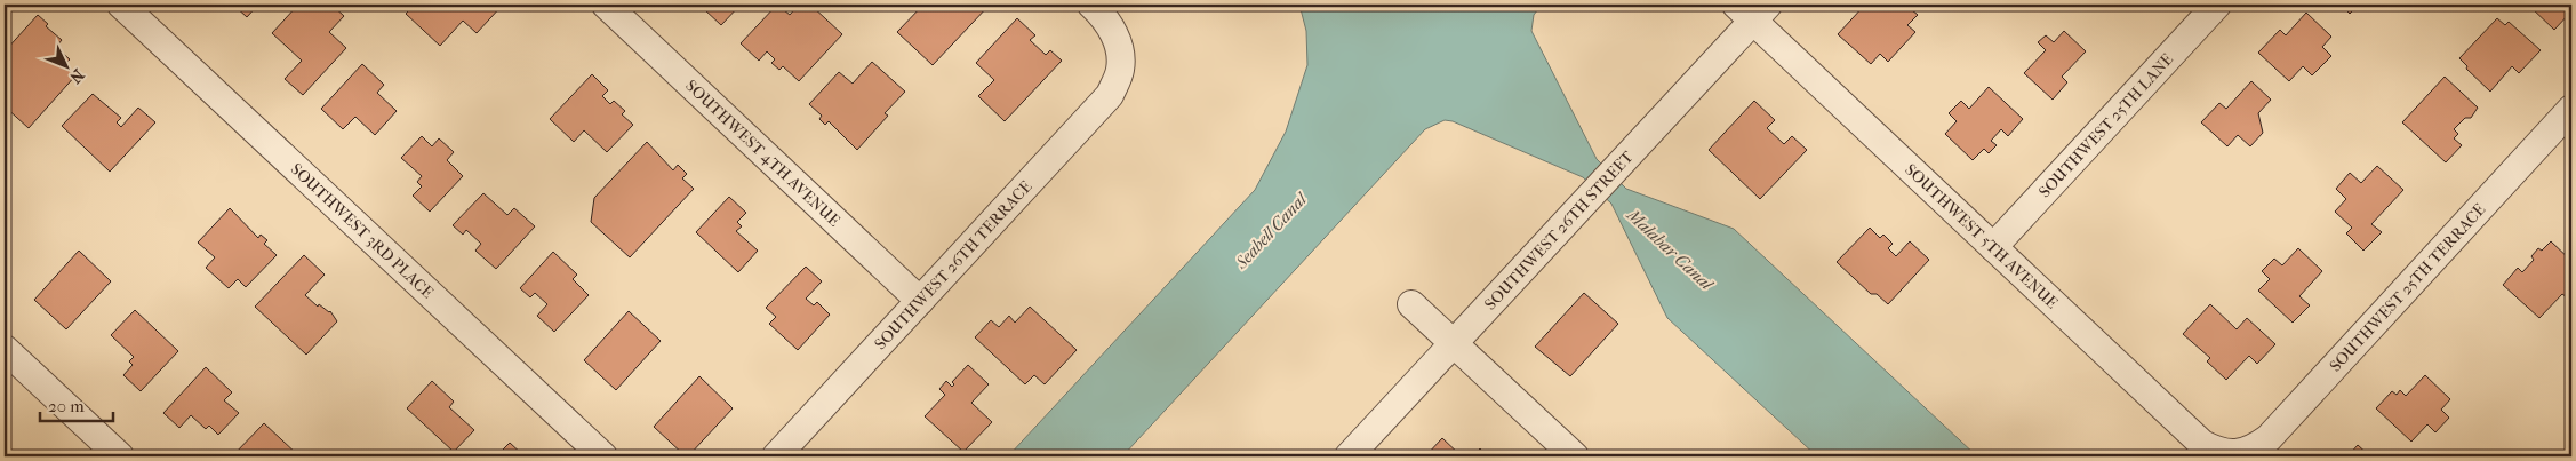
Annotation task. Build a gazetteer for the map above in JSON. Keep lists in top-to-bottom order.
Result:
{
  "streets": {
    "street": [
      "SOUTHWEST 25TH LANE",
      "SOUTHWEST 4TH AVENUE",
      "SOUTHWEST 26TH STREET",
      "SOUTHWEST 3RD PLACE",
      "SOUTHWEST 5TH AVENUE",
      "SOUTHWEST 26TH TERRACE",
      "SOUTHWEST 25TH TERRACE"
    ]
  },
  "crossings": [
    ["SOUTHWEST 25TH LANE", "SOUTHWEST 5TH AVENUE"],
    ["SOUTHWEST 4TH AVENUE", "SOUTHWEST 26TH TERRACE"],
    ["SOUTHWEST 26TH STREET", "SOUTHWEST 5TH AVENUE"],
    ["SOUTHWEST 5TH AVENUE", "SOUTHWEST 25TH TERRACE"]
  ],
  "water": ["Seabell Canal", "Malabar Canal"],
  "scale_bar": "20 m",
  "north": "bottom right"
}
